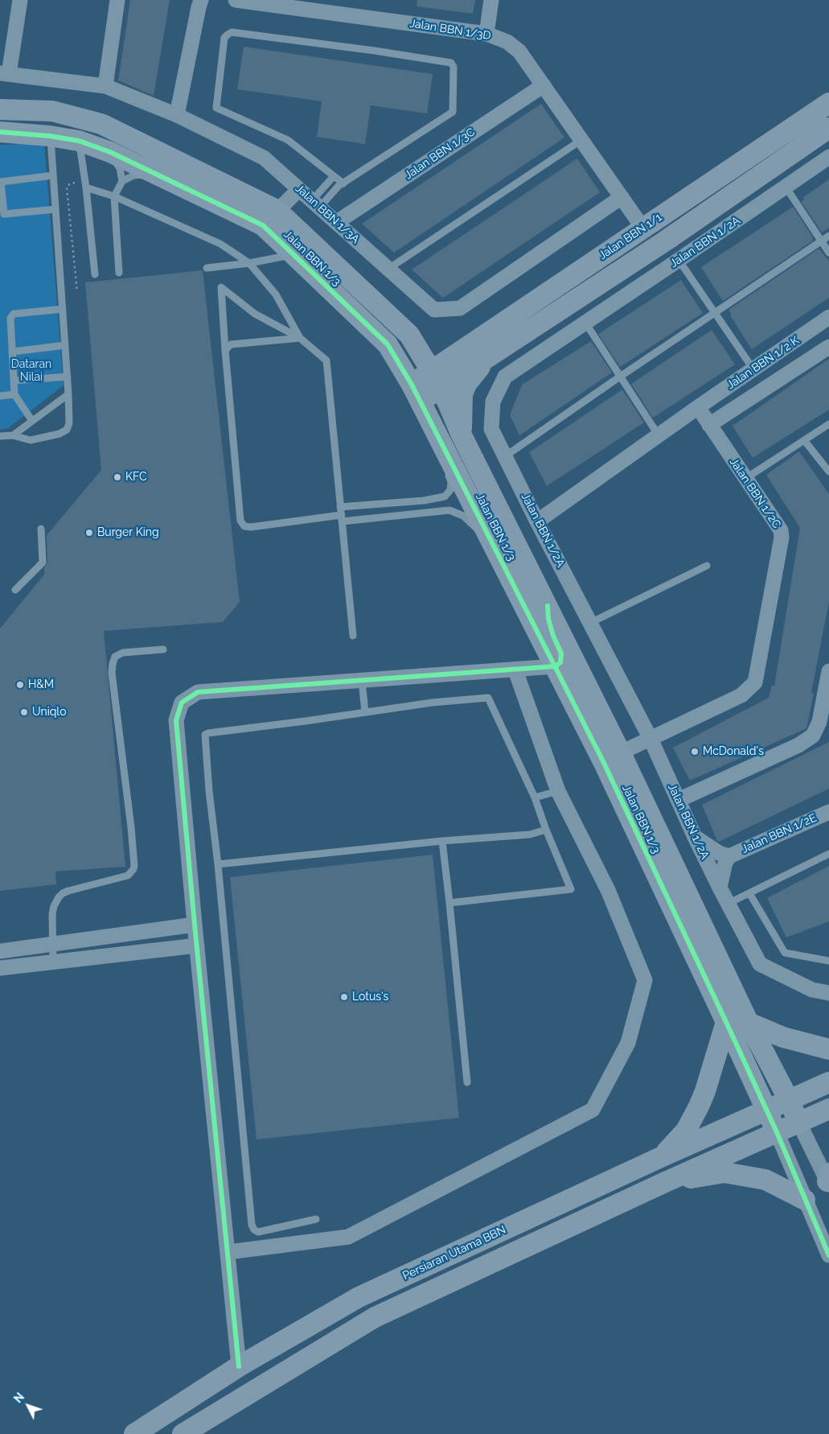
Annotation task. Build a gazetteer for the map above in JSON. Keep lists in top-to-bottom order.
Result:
{
  "streets": {
    "street": [
      "Jalan BBN 1/3D",
      "Jalan BBN 1/3C",
      "Jalan BBN 1/3A",
      "Jalan BBN 1/1",
      "Jalan BBN 1/2A",
      "Jalan BBN 1/3",
      "Jalan BBN 1/2 K",
      "Jalan BBN 1/2C",
      "Jalan BBN 1/2E",
      "Persiaran Utama BBN"
    ]
  },
  "crossings": [
    ["Jalan BBN 1/3D", "Jalan BBN 1/3C"],
    ["Jalan BBN 1/3D", "Jalan BBN 1/3A"],
    ["Jalan BBN 1/3D", "Jalan BBN 1/1"],
    ["Jalan BBN 1/3C", "Jalan BBN 1/3A"],
    ["Jalan BBN 1/1", "Jalan BBN 1/3"],
    ["Jalan BBN 1/2A", "Jalan BBN 1/2C"],
    ["Jalan BBN 1/2A", "Jalan BBN 1/2E"],
    ["Jalan BBN 1/3", "Jalan BBN 1/2C"],
    ["Jalan BBN 1/3", "Persiaran Utama BBN"],
    ["Jalan BBN 1/2 K", "Jalan BBN 1/2C"]
  ],
  "parks": ["Dataran Nilai"],
  "places": [
    "KFC",
    "Burger King",
    "H&M",
    "Uniqlo",
    "McDonald's",
    "Lotus's"
  ],
  "north": "top left"
}
